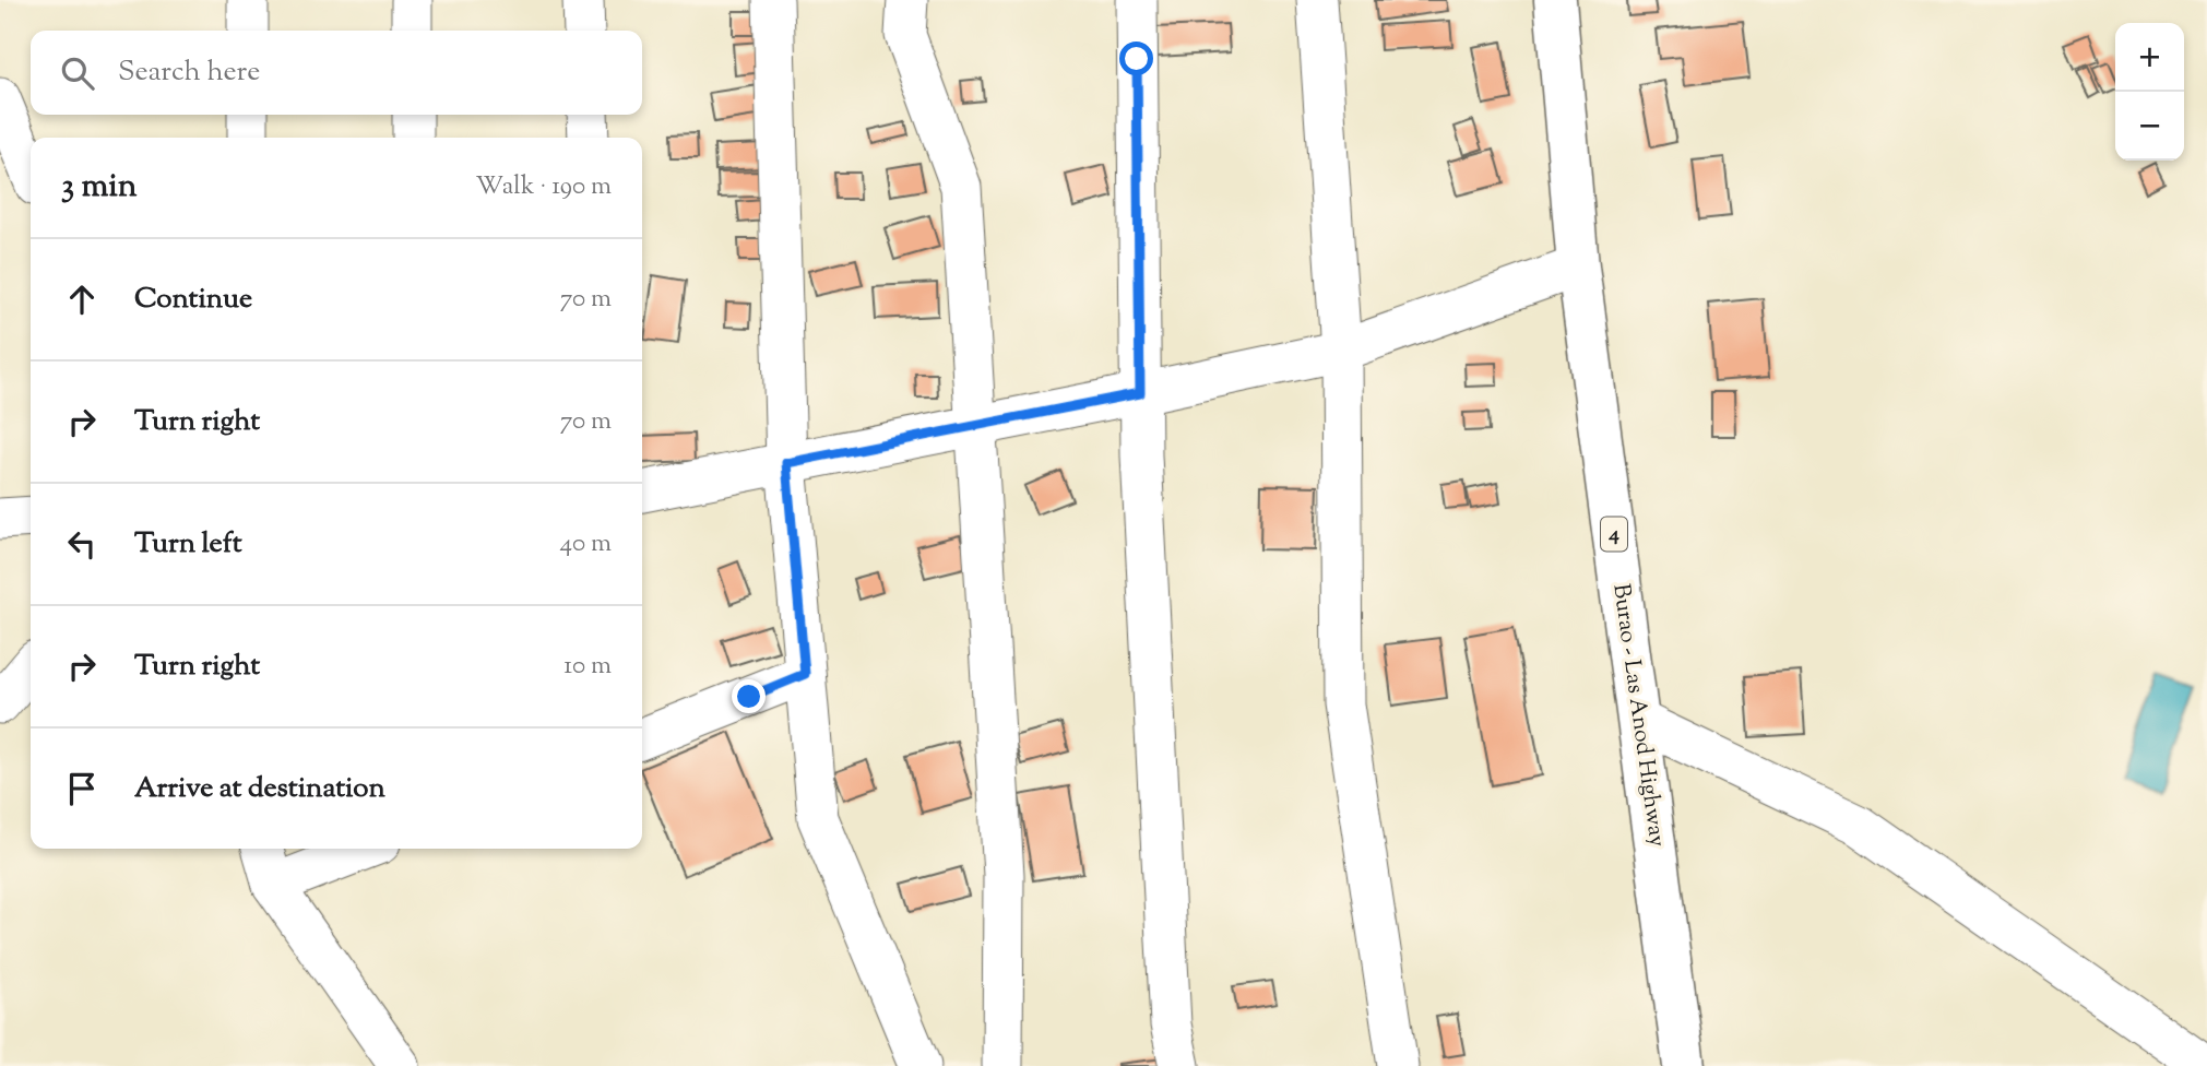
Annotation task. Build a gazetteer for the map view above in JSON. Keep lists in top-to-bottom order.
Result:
{
  "streets": {
    "highway": ["4", "Burao - Las Anod Highway"]
  },
  "page": {
    "map_buttons": ["+", "−"],
    "search": "Search here",
    "heading": ["3 min", "Walk · 190 m"],
    "list": [
      ["Continue", "70 m"],
      ["Turn right", "70 m"],
      ["Turn left", "40 m"],
      ["Turn right", "10 m"],
      "Arrive at destination"
    ]
  }
}
